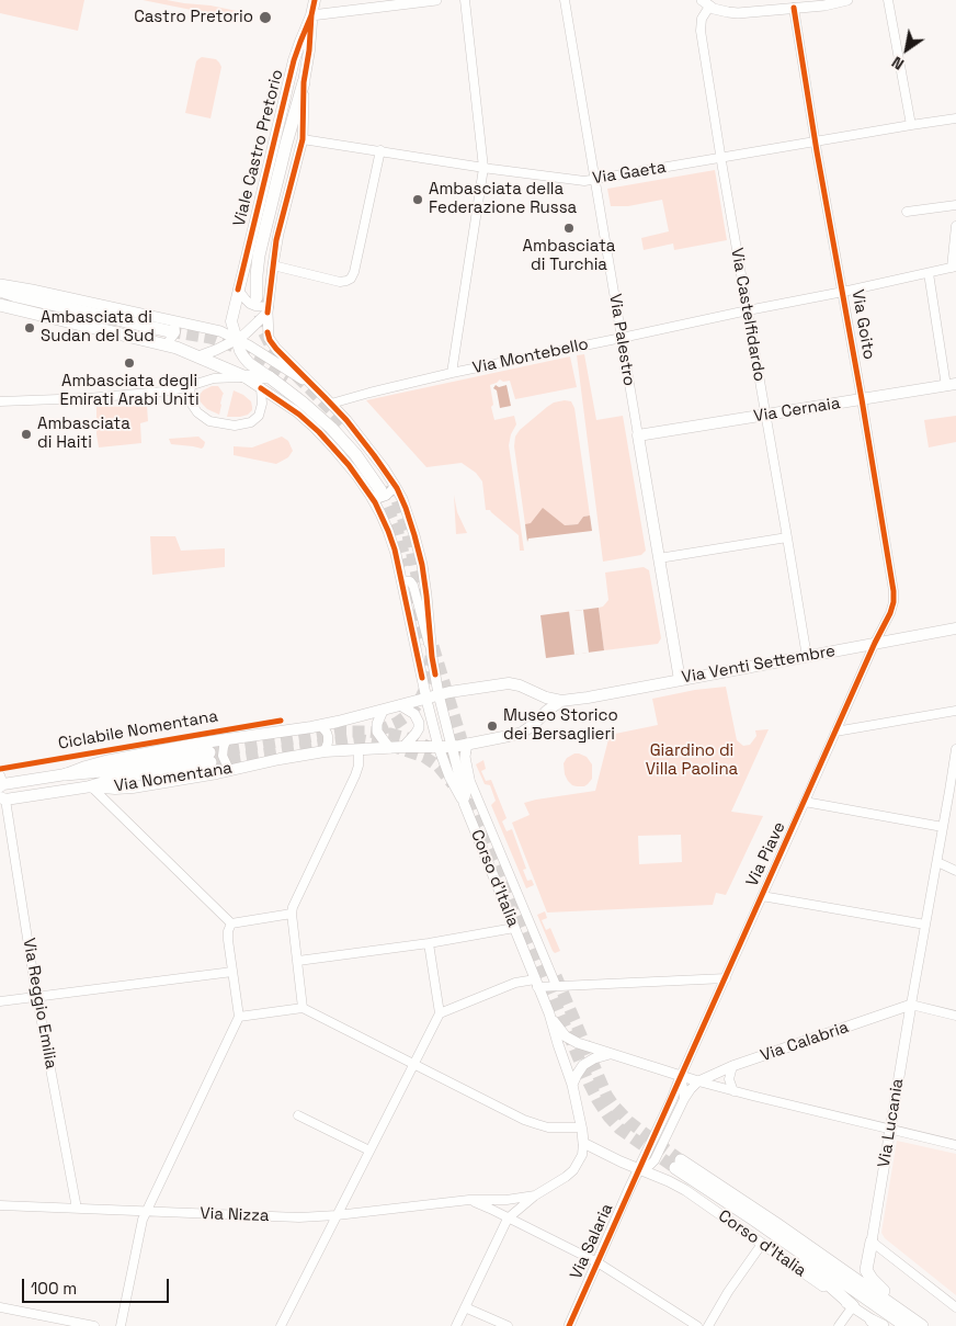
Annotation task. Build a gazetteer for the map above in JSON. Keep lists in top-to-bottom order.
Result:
{
  "streets": {
    "main road": [
      "Viale Castro Pretorio",
      "Via Palestro",
      "Via Cernaia",
      "Via Venti Settembre",
      "Via Nomentana",
      "Corso d'Italia"
    ],
    "street": [
      "Via Gaeta",
      "Via Castelfidardo",
      "Via Goito",
      "Via Montebello",
      "Via Piave",
      "Via Reggio Emilia",
      "Via Calabria",
      "Via Lucania",
      "Via Nizza",
      "Via Salaria"
    ],
    "cycle path": ["Ciclabile Nomentana"]
  },
  "crossings": [
    ["Viale Castro Pretorio", "Via Gaeta"],
    ["Viale Castro Pretorio", "Corso d'Italia"],
    ["Via Gaeta", "Via Castelfidardo"],
    ["Via Gaeta", "Via Goito"],
    ["Via Gaeta", "Via Palestro"],
    ["Via Castelfidardo", "Via Montebello"],
    ["Via Castelfidardo", "Via Cernaia"],
    ["Via Castelfidardo", "Via Venti Settembre"],
    ["Via Goito", "Via Montebello"],
    ["Via Goito", "Via Cernaia"],
    ["Via Goito", "Via Venti Settembre"],
    ["Via Goito", "Via Piave"],
    ["Via Palestro", "Via Montebello"],
    ["Via Palestro", "Via Cernaia"],
    ["Via Palestro", "Via Venti Settembre"],
    ["Via Montebello", "Corso d'Italia"],
    ["Via Venti Settembre", "Via Nomentana"],
    ["Via Venti Settembre", "Via Piave"],
    ["Via Venti Settembre", "Corso d'Italia"],
    ["Via Nomentana", "Via Reggio Emilia"],
    ["Via Piave", "Corso d'Italia"],
    ["Via Piave", "Via Salaria"],
    ["Corso d'Italia", "Via Calabria"],
    ["Corso d'Italia", "Via Nizza"],
    ["Corso d'Italia", "Via Salaria"],
    ["Via Reggio Emilia", "Via Nizza"],
    ["Via Calabria", "Via Lucania"]
  ],
  "parks": ["Giardino di Villa Paolina"],
  "places": [
    "Castro Pretorio",
    "Ambasciata della Federazione Russa",
    "Ambasciata di Turchia",
    "Ambasciata di Sudan del Sud",
    "Ambasciata degli Emirati Arabi Uniti",
    "Ambasciata di Haiti",
    "Museo Storico dei Bersaglieri"
  ],
  "scale_bar": "100 m",
  "north": "bottom left"
}
